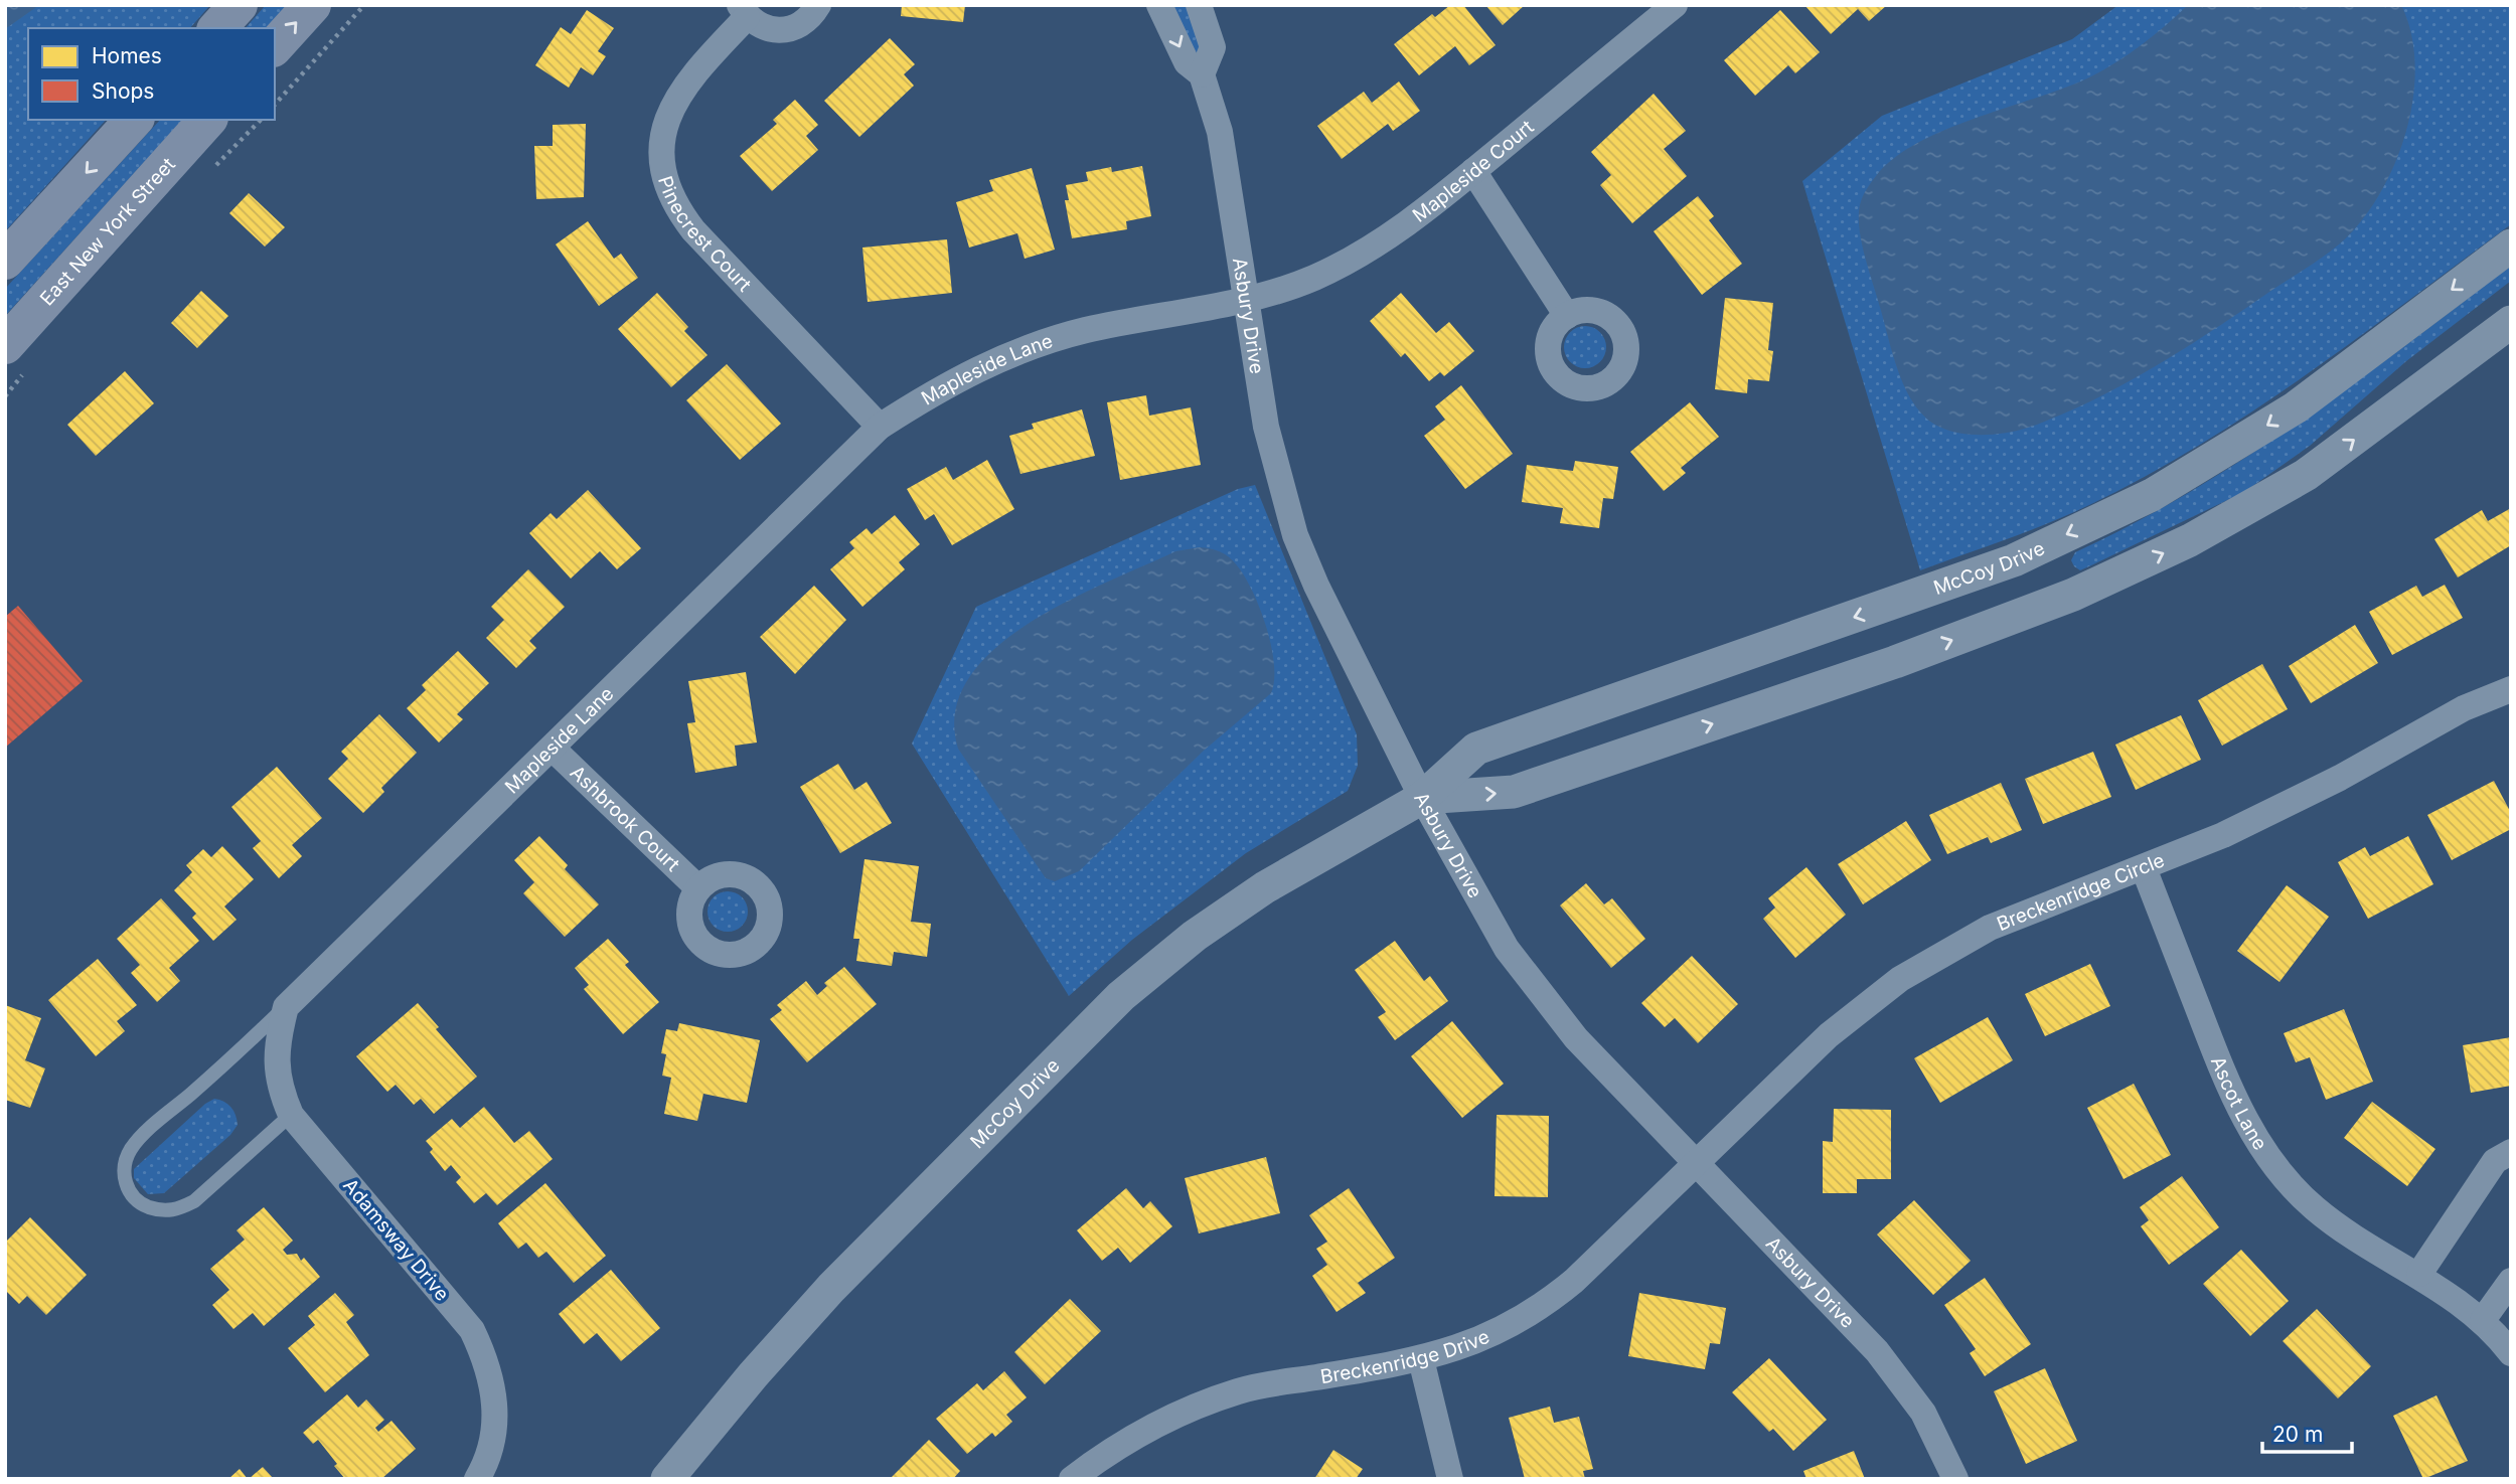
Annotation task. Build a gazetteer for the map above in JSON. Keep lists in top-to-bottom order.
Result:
{
  "streets": {
    "main road": ["East New York Street"],
    "street": [
      "Mapleside Court",
      "Pinecrest Court",
      "Asbury Drive",
      "Mapleside Lane",
      "McCoy Drive",
      "Ashbrook Court",
      "Breckenridge Circle",
      "Ascot Lane",
      "Adamsway Drive",
      "Breckenridge Drive"
    ]
  },
  "crossings": [
    ["Mapleside Court", "Asbury Drive"],
    ["Mapleside Court", "Mapleside Lane"],
    ["Pinecrest Court", "Mapleside Lane"],
    ["Asbury Drive", "Mapleside Lane"],
    ["Asbury Drive", "McCoy Drive"],
    ["Asbury Drive", "Breckenridge Circle"],
    ["Asbury Drive", "Breckenridge Drive"],
    ["Mapleside Lane", "Ashbrook Court"],
    ["Mapleside Lane", "Adamsway Drive"],
    ["Breckenridge Circle", "Ascot Lane"],
    ["Breckenridge Circle", "Breckenridge Drive"]
  ],
  "legend": ["Homes", "Shops"],
  "scale_bar": "20 m"
}
